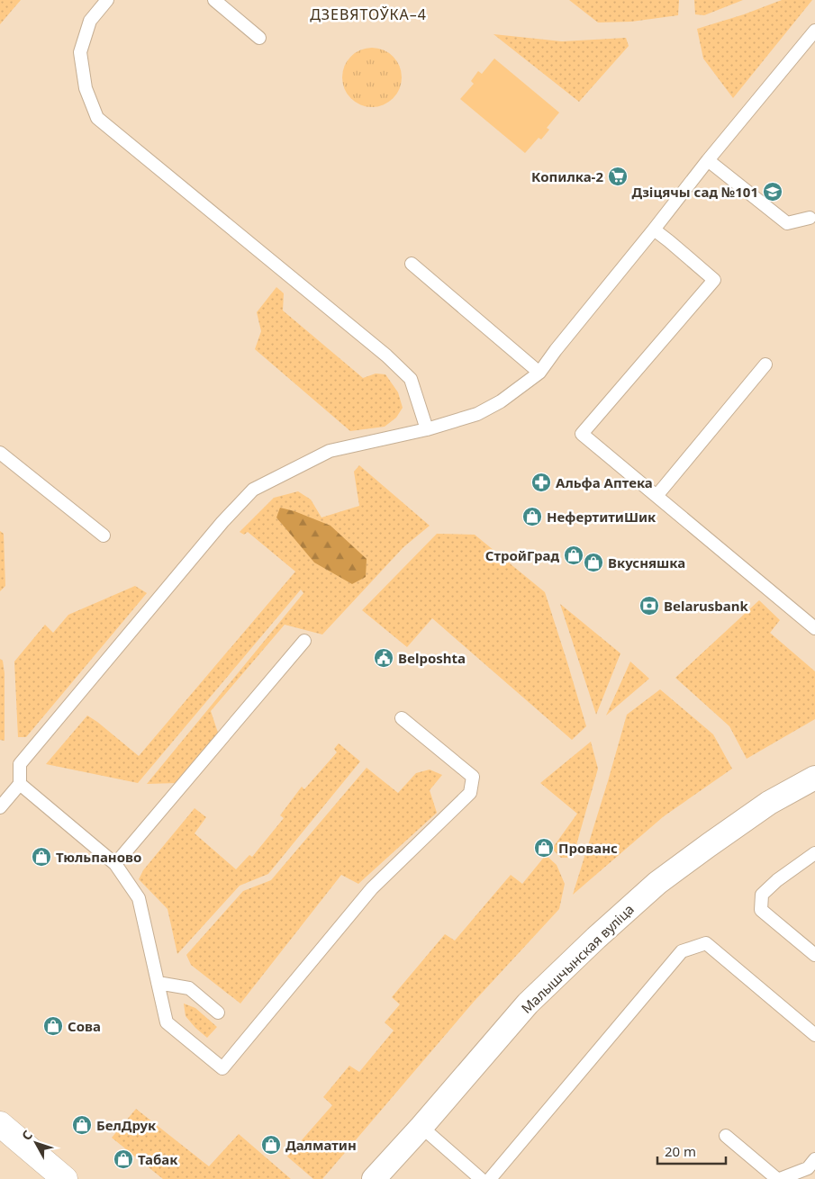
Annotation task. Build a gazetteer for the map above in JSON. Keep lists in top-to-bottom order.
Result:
{
  "streets": {
    "street": ["Малышчынская вуліца"]
  },
  "districts": ["ДЗЕВЯТОЎКА–4"],
  "places": {
    "supermarket": ["Копилка-2"],
    "school or university": ["Дзіцячы сад №101"],
    "pharmacy": ["Альфа Аптека"],
    "shop": [
      "НефертитиШик",
      "СтройГрад",
      "Вкусняшка",
      "Прованс",
      "Тюльпаново",
      "Сова",
      "БелДрук",
      "Далматин",
      "Табак"
    ],
    "bank": ["Belarusbank"],
    "public building": ["Belposhta"]
  },
  "scale_bar": "20 m",
  "north": "top left"
}
